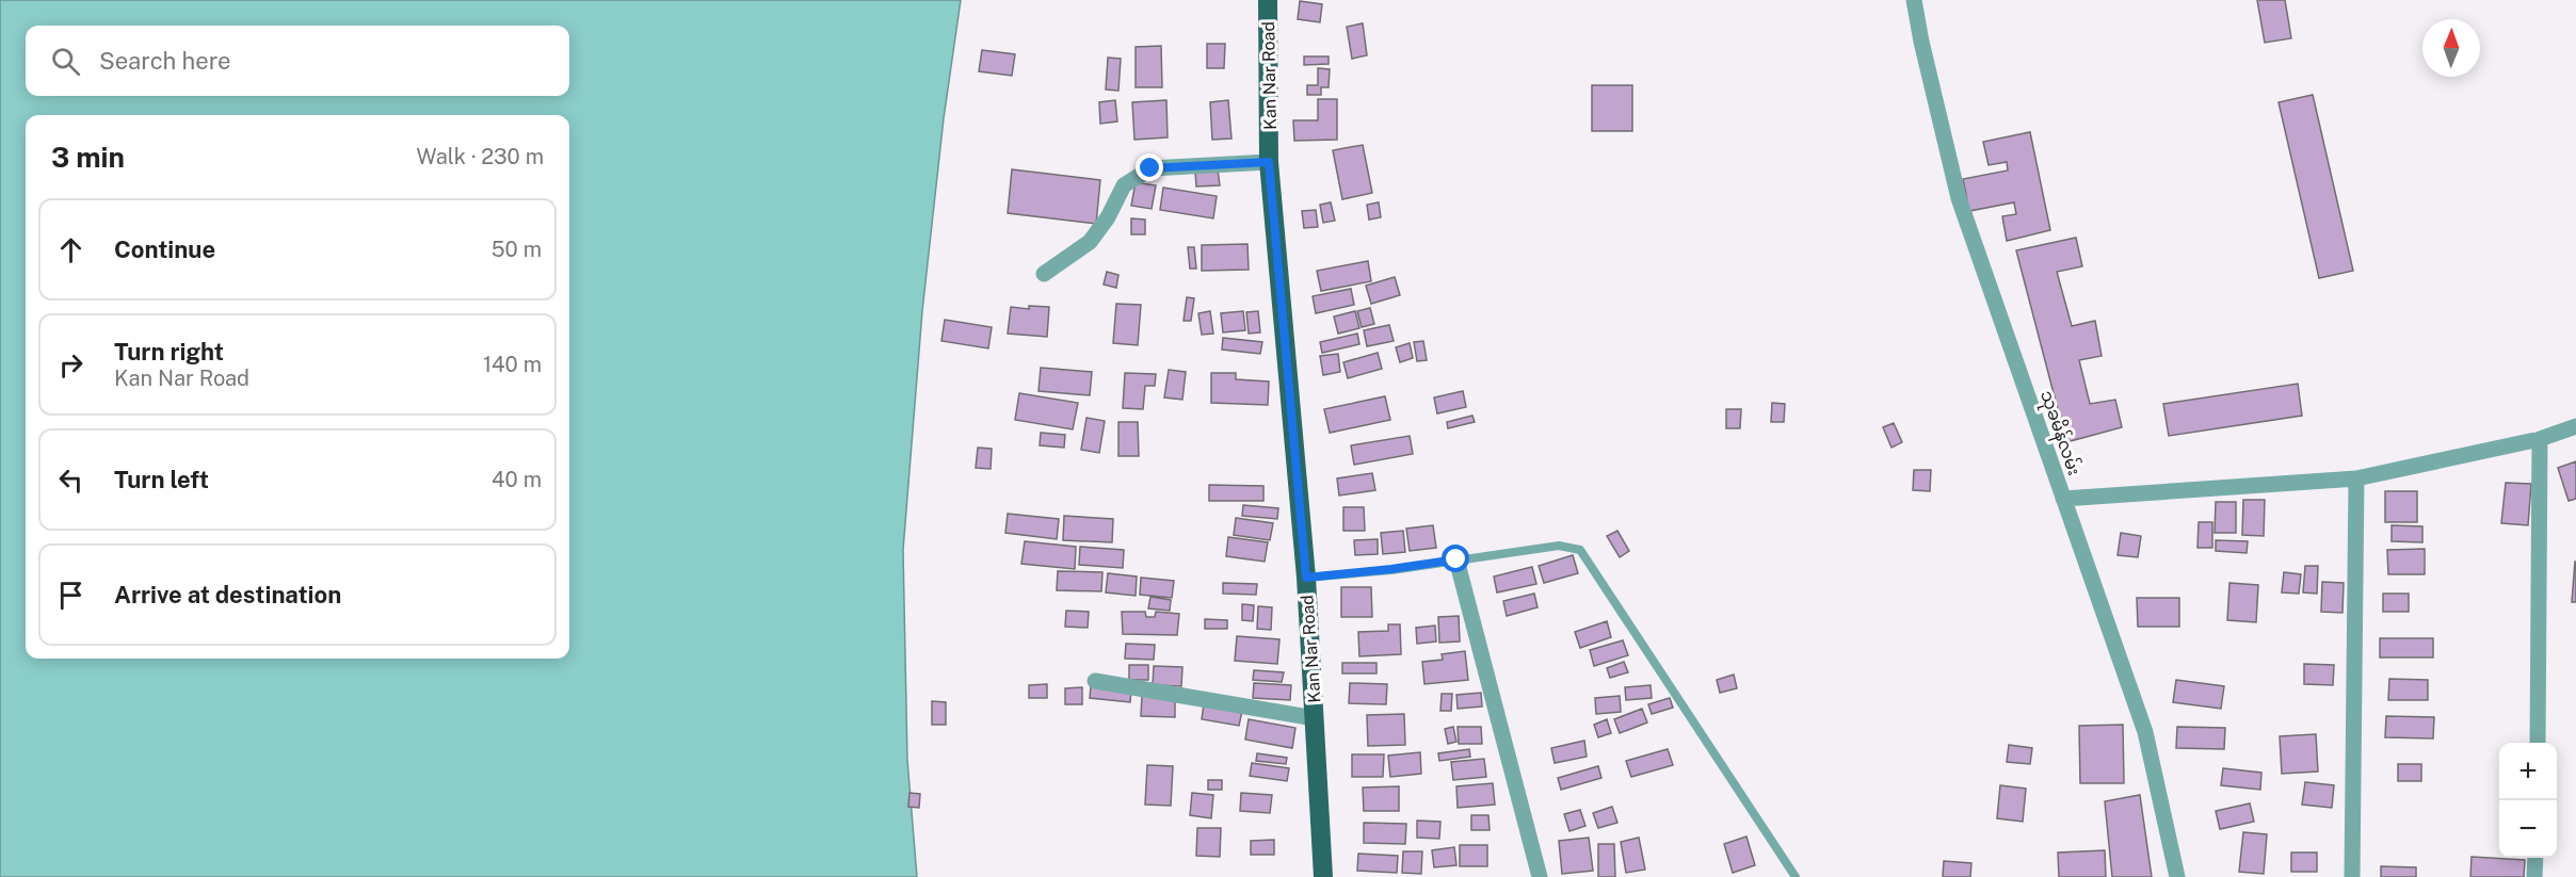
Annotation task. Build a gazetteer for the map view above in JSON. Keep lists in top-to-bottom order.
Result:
{
  "streets": {
    "main road": ["Kan Nar Road"],
    "street": ["သုခမိန်လမ်း"]
  },
  "north": "top",
  "page": {
    "search": "Search here",
    "heading": ["3 min", "Walk · 230 m"],
    "list": [
      ["Continue", "50 m"],
      ["Turn right", "Kan Nar Road", "140 m"],
      ["Turn left", "40 m"],
      "Arrive at destination"
    ],
    "map_buttons": ["+", "−"]
  }
}
